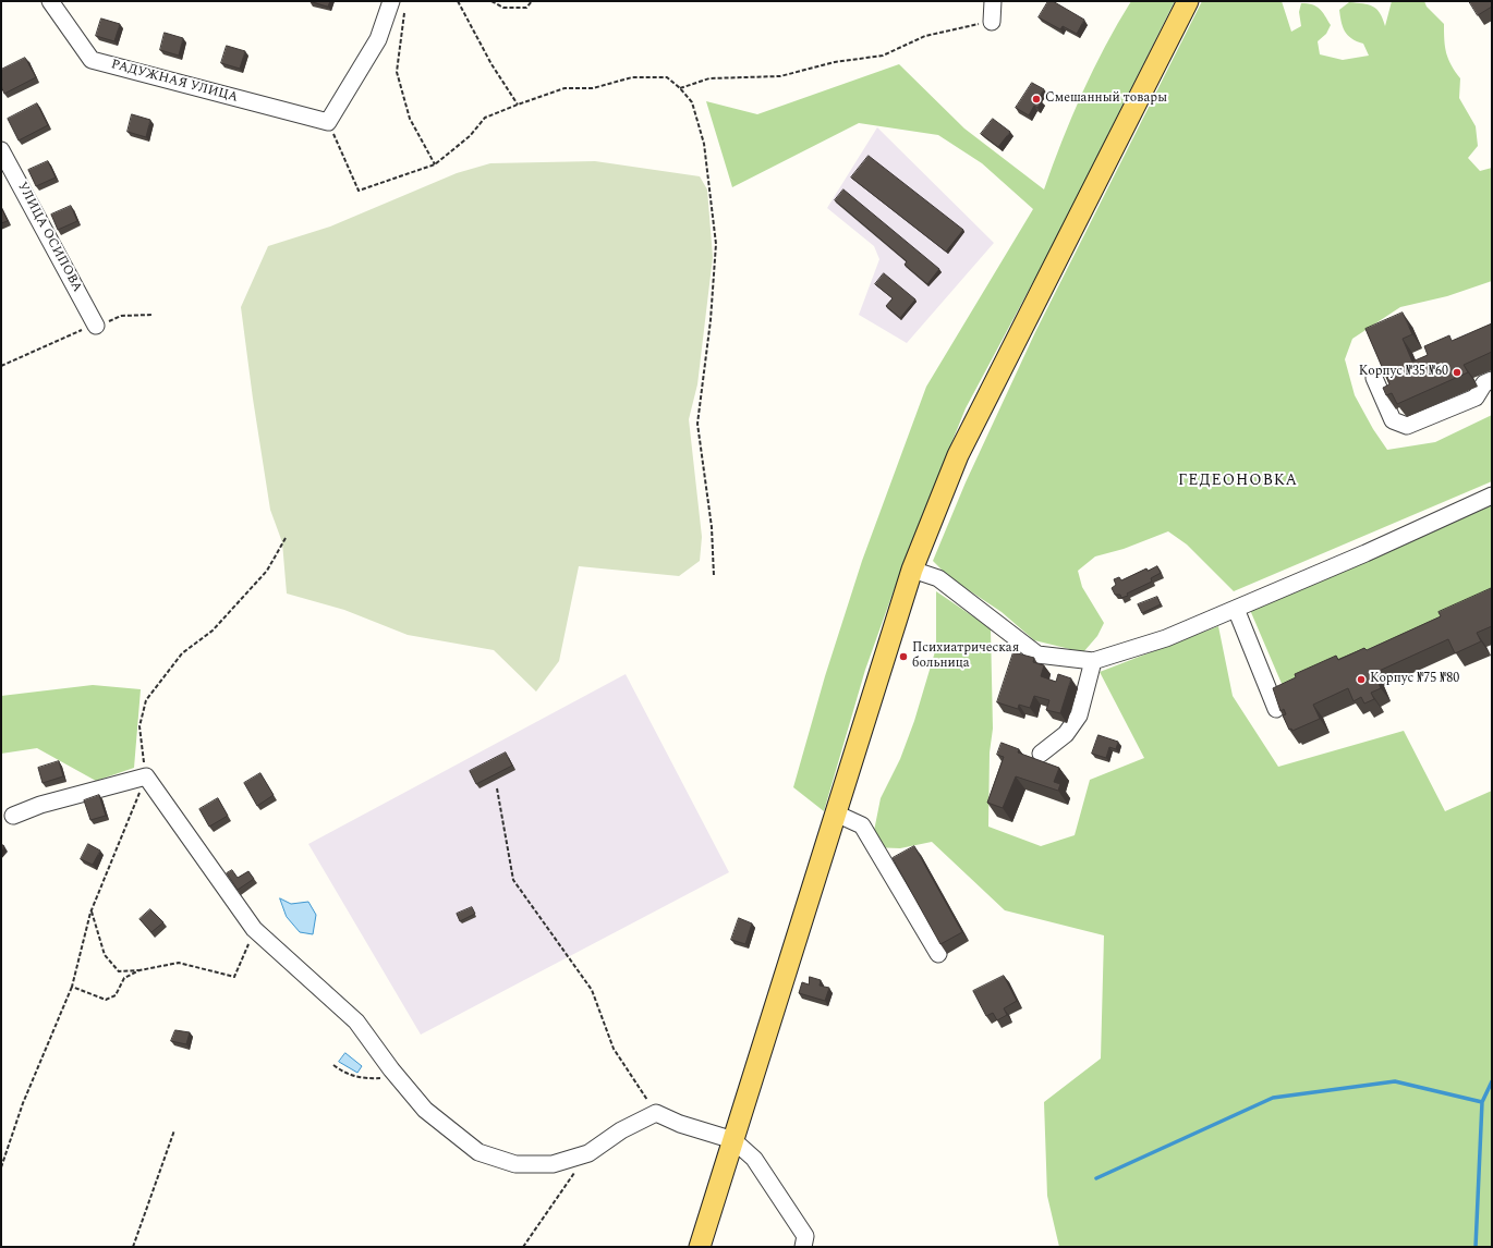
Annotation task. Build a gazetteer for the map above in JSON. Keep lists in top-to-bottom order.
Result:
{
  "streets": {
    "street": ["РАДУЖНАЯ УЛИЦА", "УЛИЦА ОСИПОВА"]
  },
  "districts": ["ГЕДЕОНОВКА"],
  "places": [
    "Смешанный товары",
    "Корпус №35 №60",
    "Психиатрическая больница",
    "Корпус №75 №80"
  ]
}
